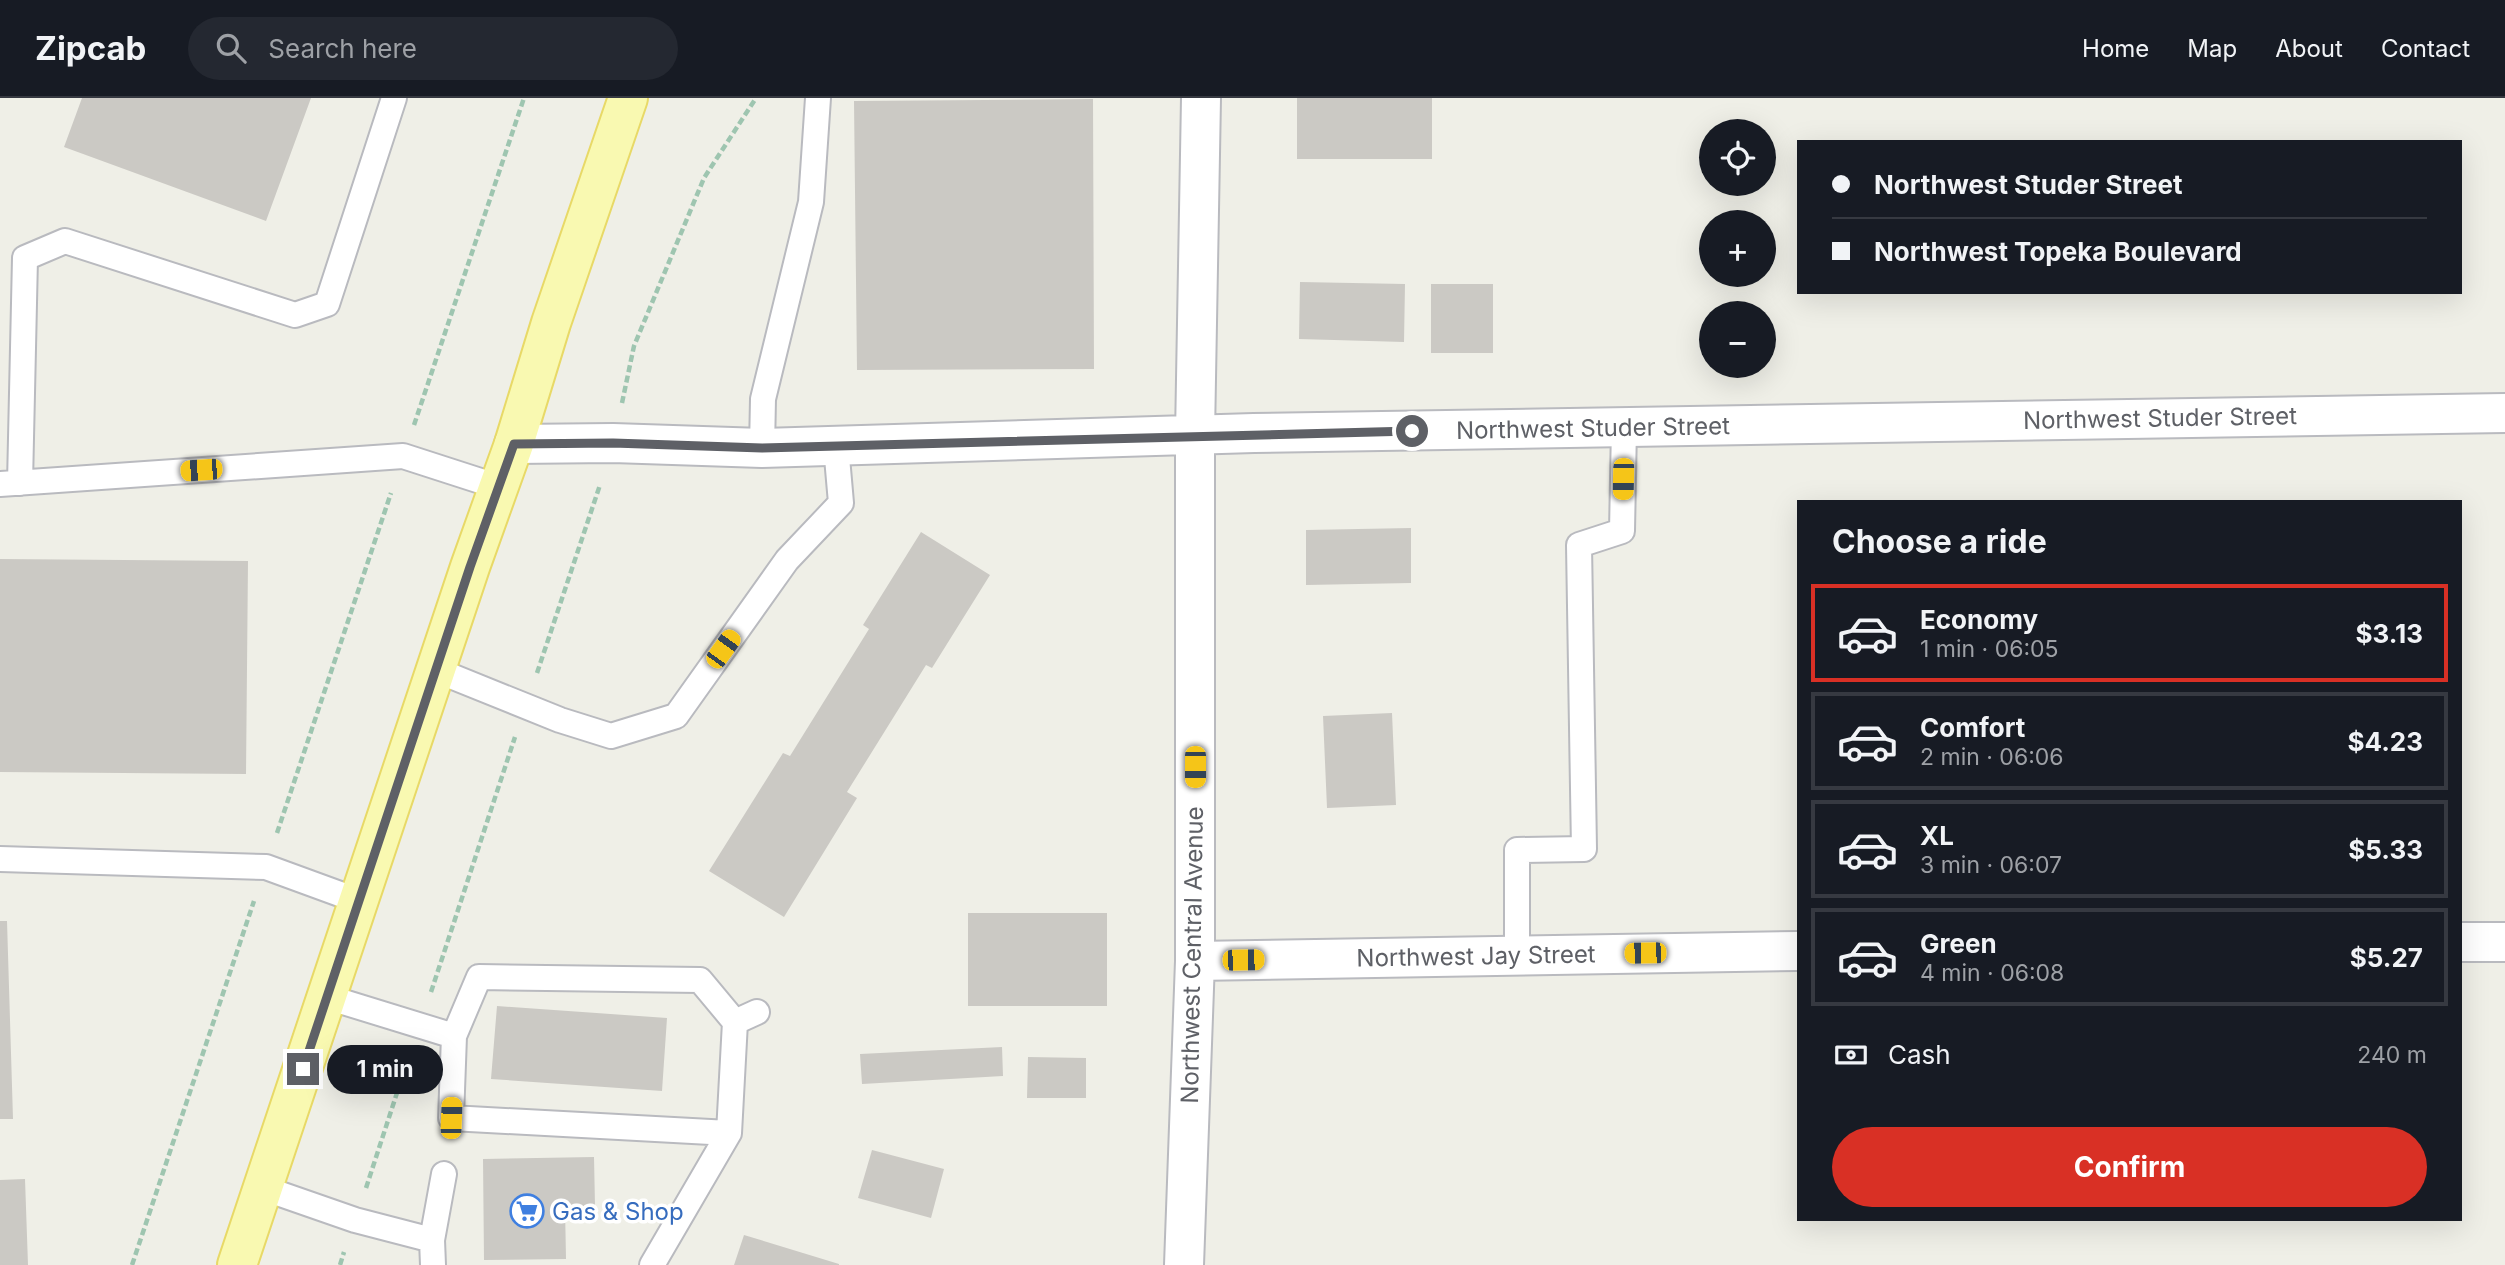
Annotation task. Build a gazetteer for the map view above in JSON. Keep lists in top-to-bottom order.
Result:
{
  "streets": {
    "street": ["Northwest Studer Street", "Northwest Central Avenue", "Northwest Jay Street"]
  },
  "crossings": [
    ["Northwest Studer Street", "Northwest Central Avenue"],
    ["Northwest Central Avenue", "Northwest Jay Street"]
  ],
  "places": {
    "supermarket": ["Gas & Shop"]
  },
  "page": {
    "header": "Zipcab",
    "search": "Search here",
    "nav": [
      "Home",
      "Map",
      "About",
      "Contact"
    ],
    "map_buttons": ["+", "−"],
    "banner": ["Northwest Studer Street", "Northwest Topeka Boulevard"],
    "heading": "Choose a ride",
    "list": [
      {
        "name": "Economy",
        "note": "1 min · 06:05",
        "value": "$3.13"
      },
      {
        "name": "Comfort",
        "note": "2 min · 06:06",
        "value": "$4.23"
      },
      {
        "name": "XL",
        "note": "3 min · 06:07",
        "value": "$5.33"
      },
      {
        "name": "Green",
        "note": "4 min · 06:08",
        "value": "$5.27"
      }
    ],
    "pay": ["Cash", "240 m"],
    "bubble": "1 min",
    "buttons": "Confirm"
  }
}
